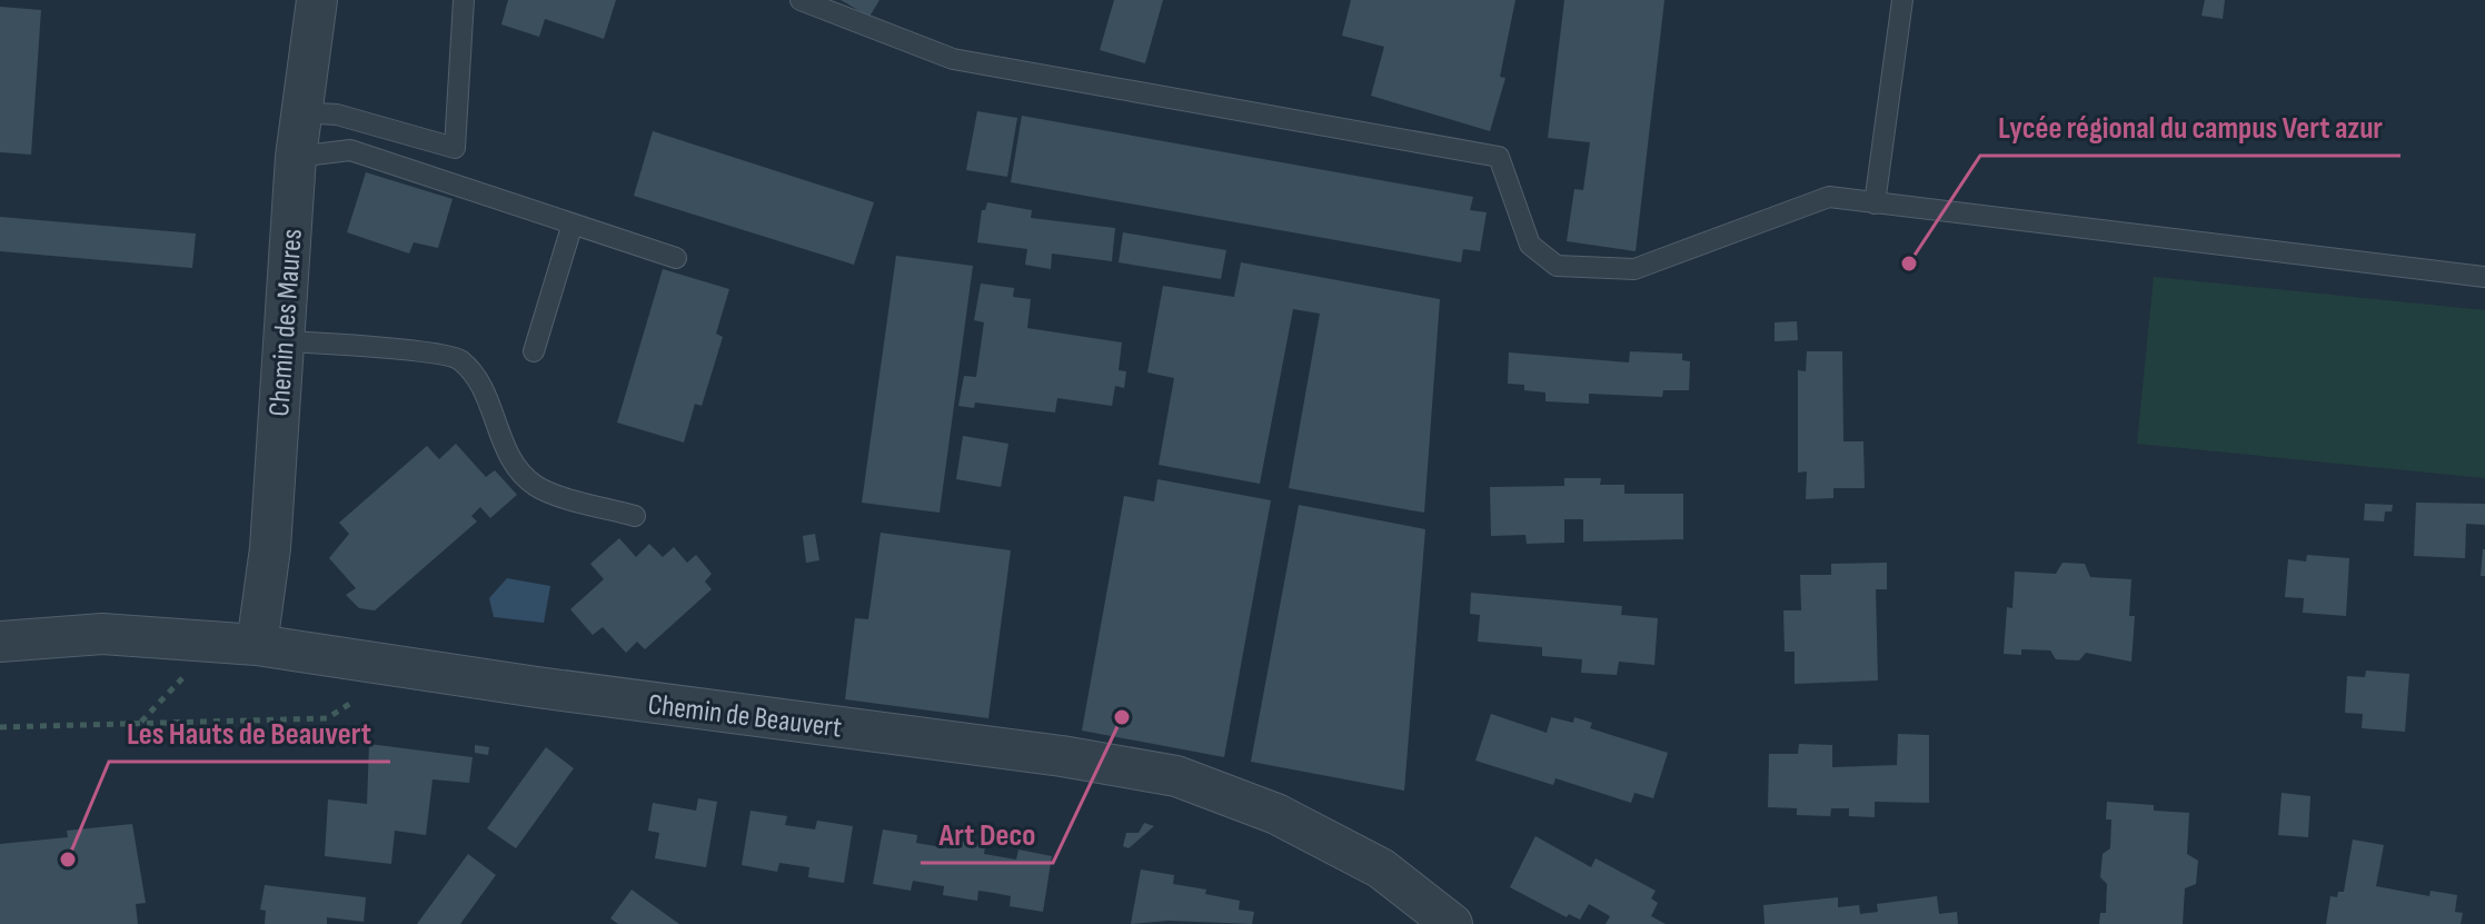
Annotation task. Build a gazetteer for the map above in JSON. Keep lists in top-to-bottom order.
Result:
{
  "streets": {
    "street": ["Chemin des Maures", "Chemin de Beauvert"]
  },
  "crossings": [
    ["Chemin des Maures", "Chemin de Beauvert"]
  ],
  "places": ["Lycée régional du campus Vert azur", "Art Deco", "Les Hauts de Beauvert"]
}
